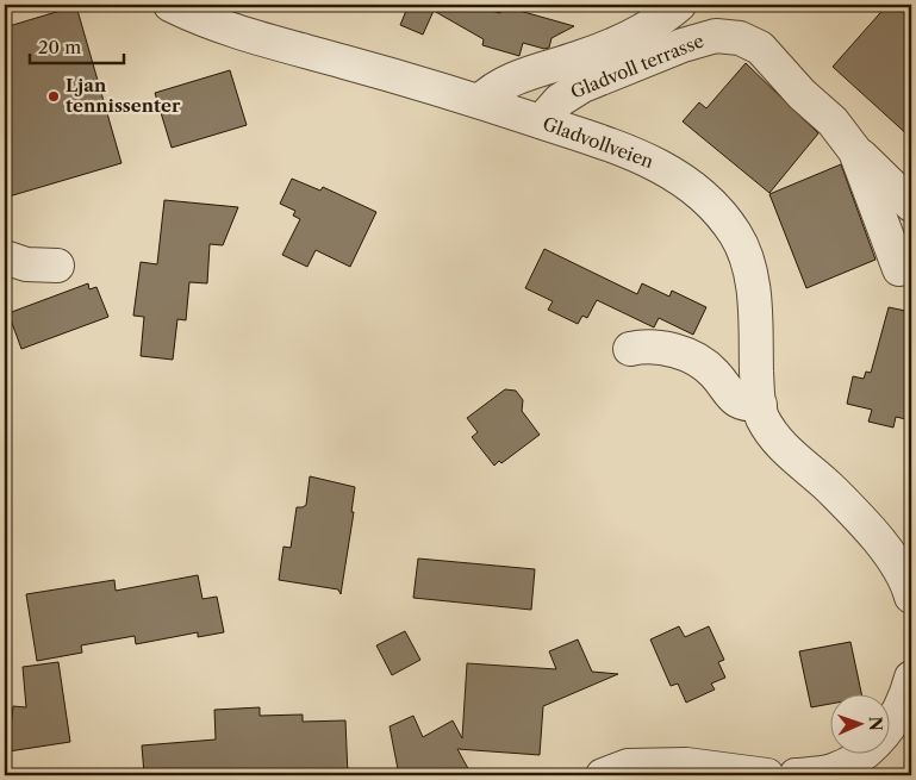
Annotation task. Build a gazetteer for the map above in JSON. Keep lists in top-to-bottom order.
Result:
{
  "streets": {
    "street": ["Gladvoll terrasse", "Gladvollveien"]
  },
  "crossings": [
    ["Gladvoll terrasse", "Gladvollveien"]
  ],
  "places": ["Ljan tennissenter"],
  "scale_bar": "20 m",
  "north": "right"
}
